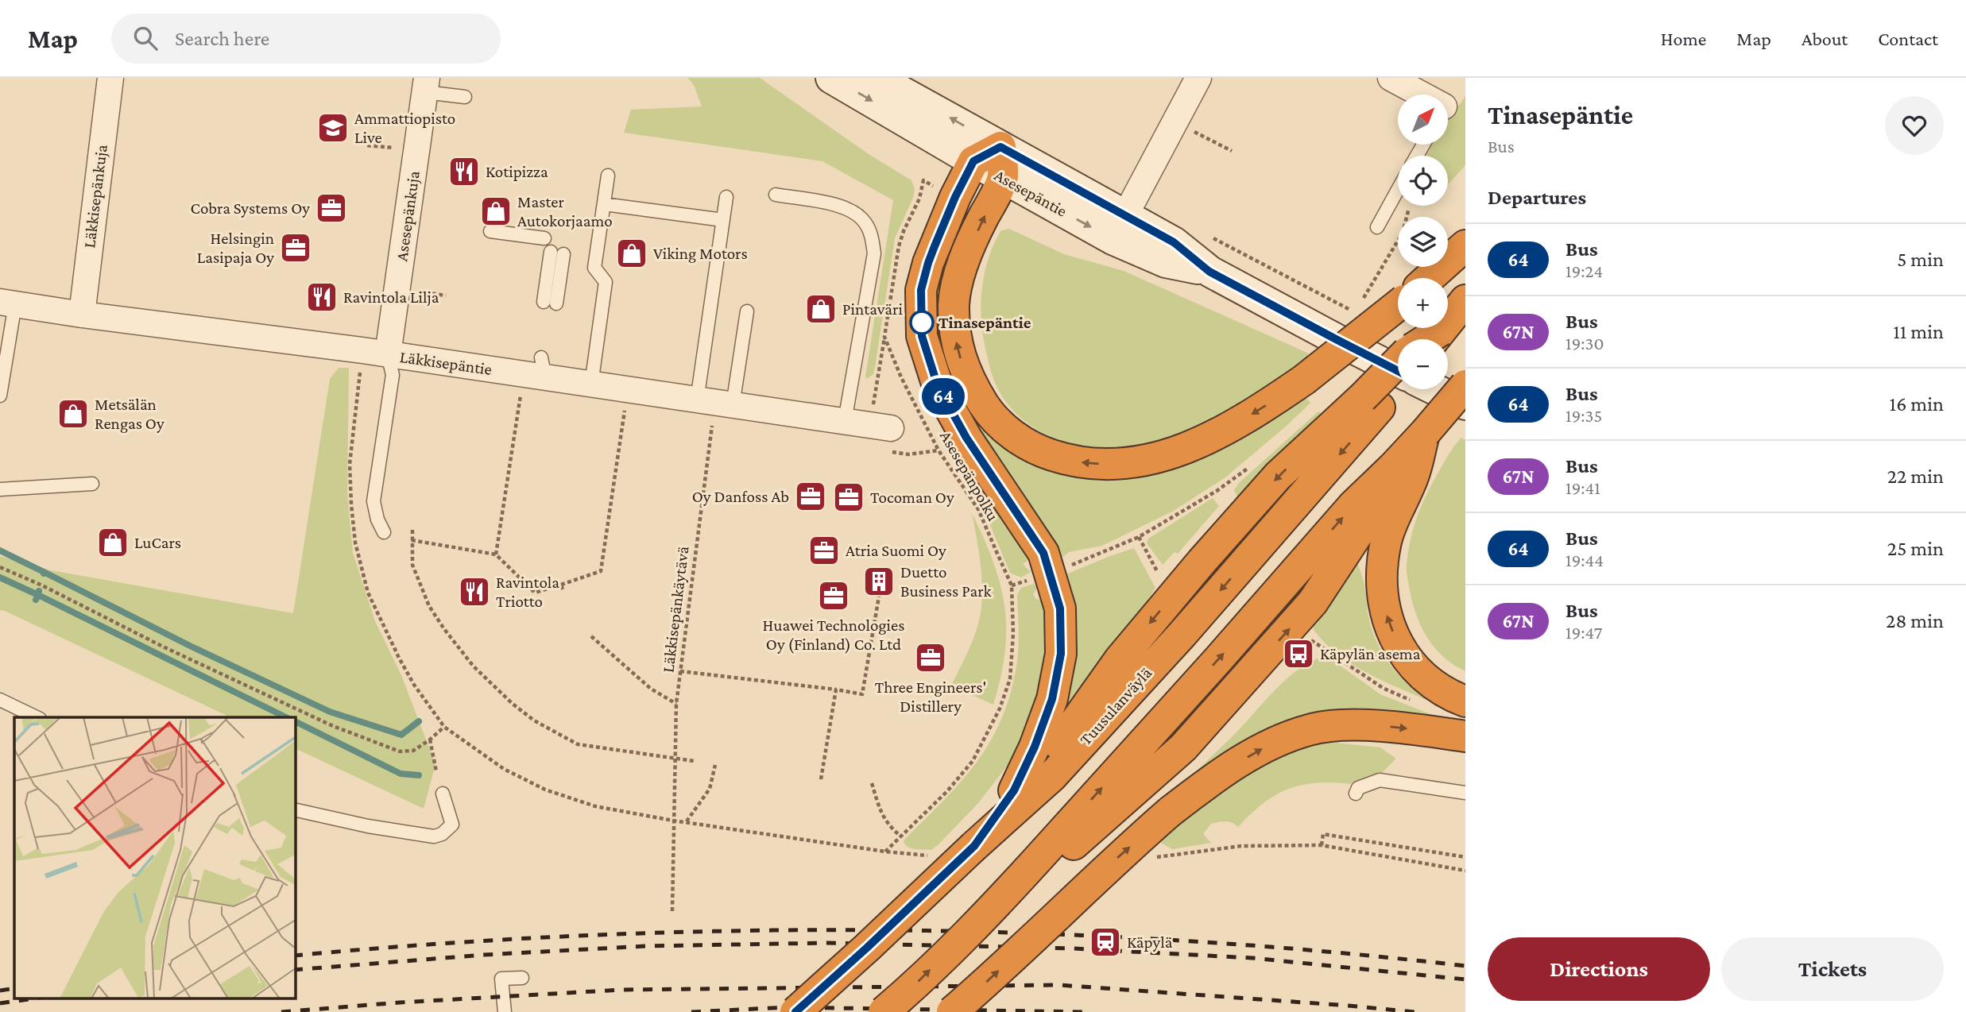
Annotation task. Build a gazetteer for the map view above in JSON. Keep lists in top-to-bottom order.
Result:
{
  "streets": {
    "highway": ["Tuusulanväylä"],
    "main road": ["Asesepäntie"],
    "street": ["Läkkisepänkuja", "Asesepänkuja", "Läkkisepäntie"],
    "path": ["Asesepänpolku", "Läkkisepänkäytävä"]
  },
  "crossings": [
    ["Läkkisepänkuja", "Läkkisepäntie"],
    ["Asesepänkuja", "Läkkisepäntie"],
    ["Läkkisepäntie", "Läkkisepänkäytävä"]
  ],
  "places": {
    "school or university": ["Ammattiopisto Live"],
    "restaurant": ["Kotipizza", "Ravintola Lilja", "Ravintola Triotto"],
    "office": [
      "Cobra Systems Oy",
      "Helsingin Lasipaja Oy",
      "Oy Danfoss Ab",
      "Tocoman Oy",
      "Atria Suomi Oy",
      "Huawei Technologies Oy (Finland) Co. Ltd",
      "Three Engineers' Distillery"
    ],
    "shop": [
      "Master Autokorjaamo",
      "Viking Motors",
      "Pintaväri",
      "Metsälän Rengas Oy",
      "LuCars"
    ],
    "other": ["Tinasepäntie"],
    "building": ["Duetto Business Park"],
    "bus stop": ["Käpylän asema"],
    "station": ["Käpylä"]
  },
  "lines": ["bus line 64"],
  "north": "top right",
  "page": {
    "header": "Map",
    "search": "Search here",
    "nav": [
      "Home",
      "Map",
      "About",
      "Contact"
    ],
    "on_map": "64",
    "heading": [
      ["Tinasepäntie", "Bus"],
      "Departures"
    ],
    "map_buttons": ["+", "−"],
    "list": [
      {
        "mark": "64",
        "name": "Bus",
        "note": "19:24",
        "value": "5 min"
      },
      {
        "mark": "67N",
        "name": "Bus",
        "note": "19:30",
        "value": "11 min"
      },
      {
        "mark": "64",
        "name": "Bus",
        "note": "19:35",
        "value": "16 min"
      },
      {
        "mark": "67N",
        "name": "Bus",
        "note": "19:41",
        "value": "22 min"
      },
      {
        "mark": "64",
        "name": "Bus",
        "note": "19:44",
        "value": "25 min"
      },
      {
        "mark": "67N",
        "name": "Bus",
        "note": "19:47",
        "value": "28 min"
      }
    ],
    "buttons": ["Directions", "Tickets"]
  }
}
